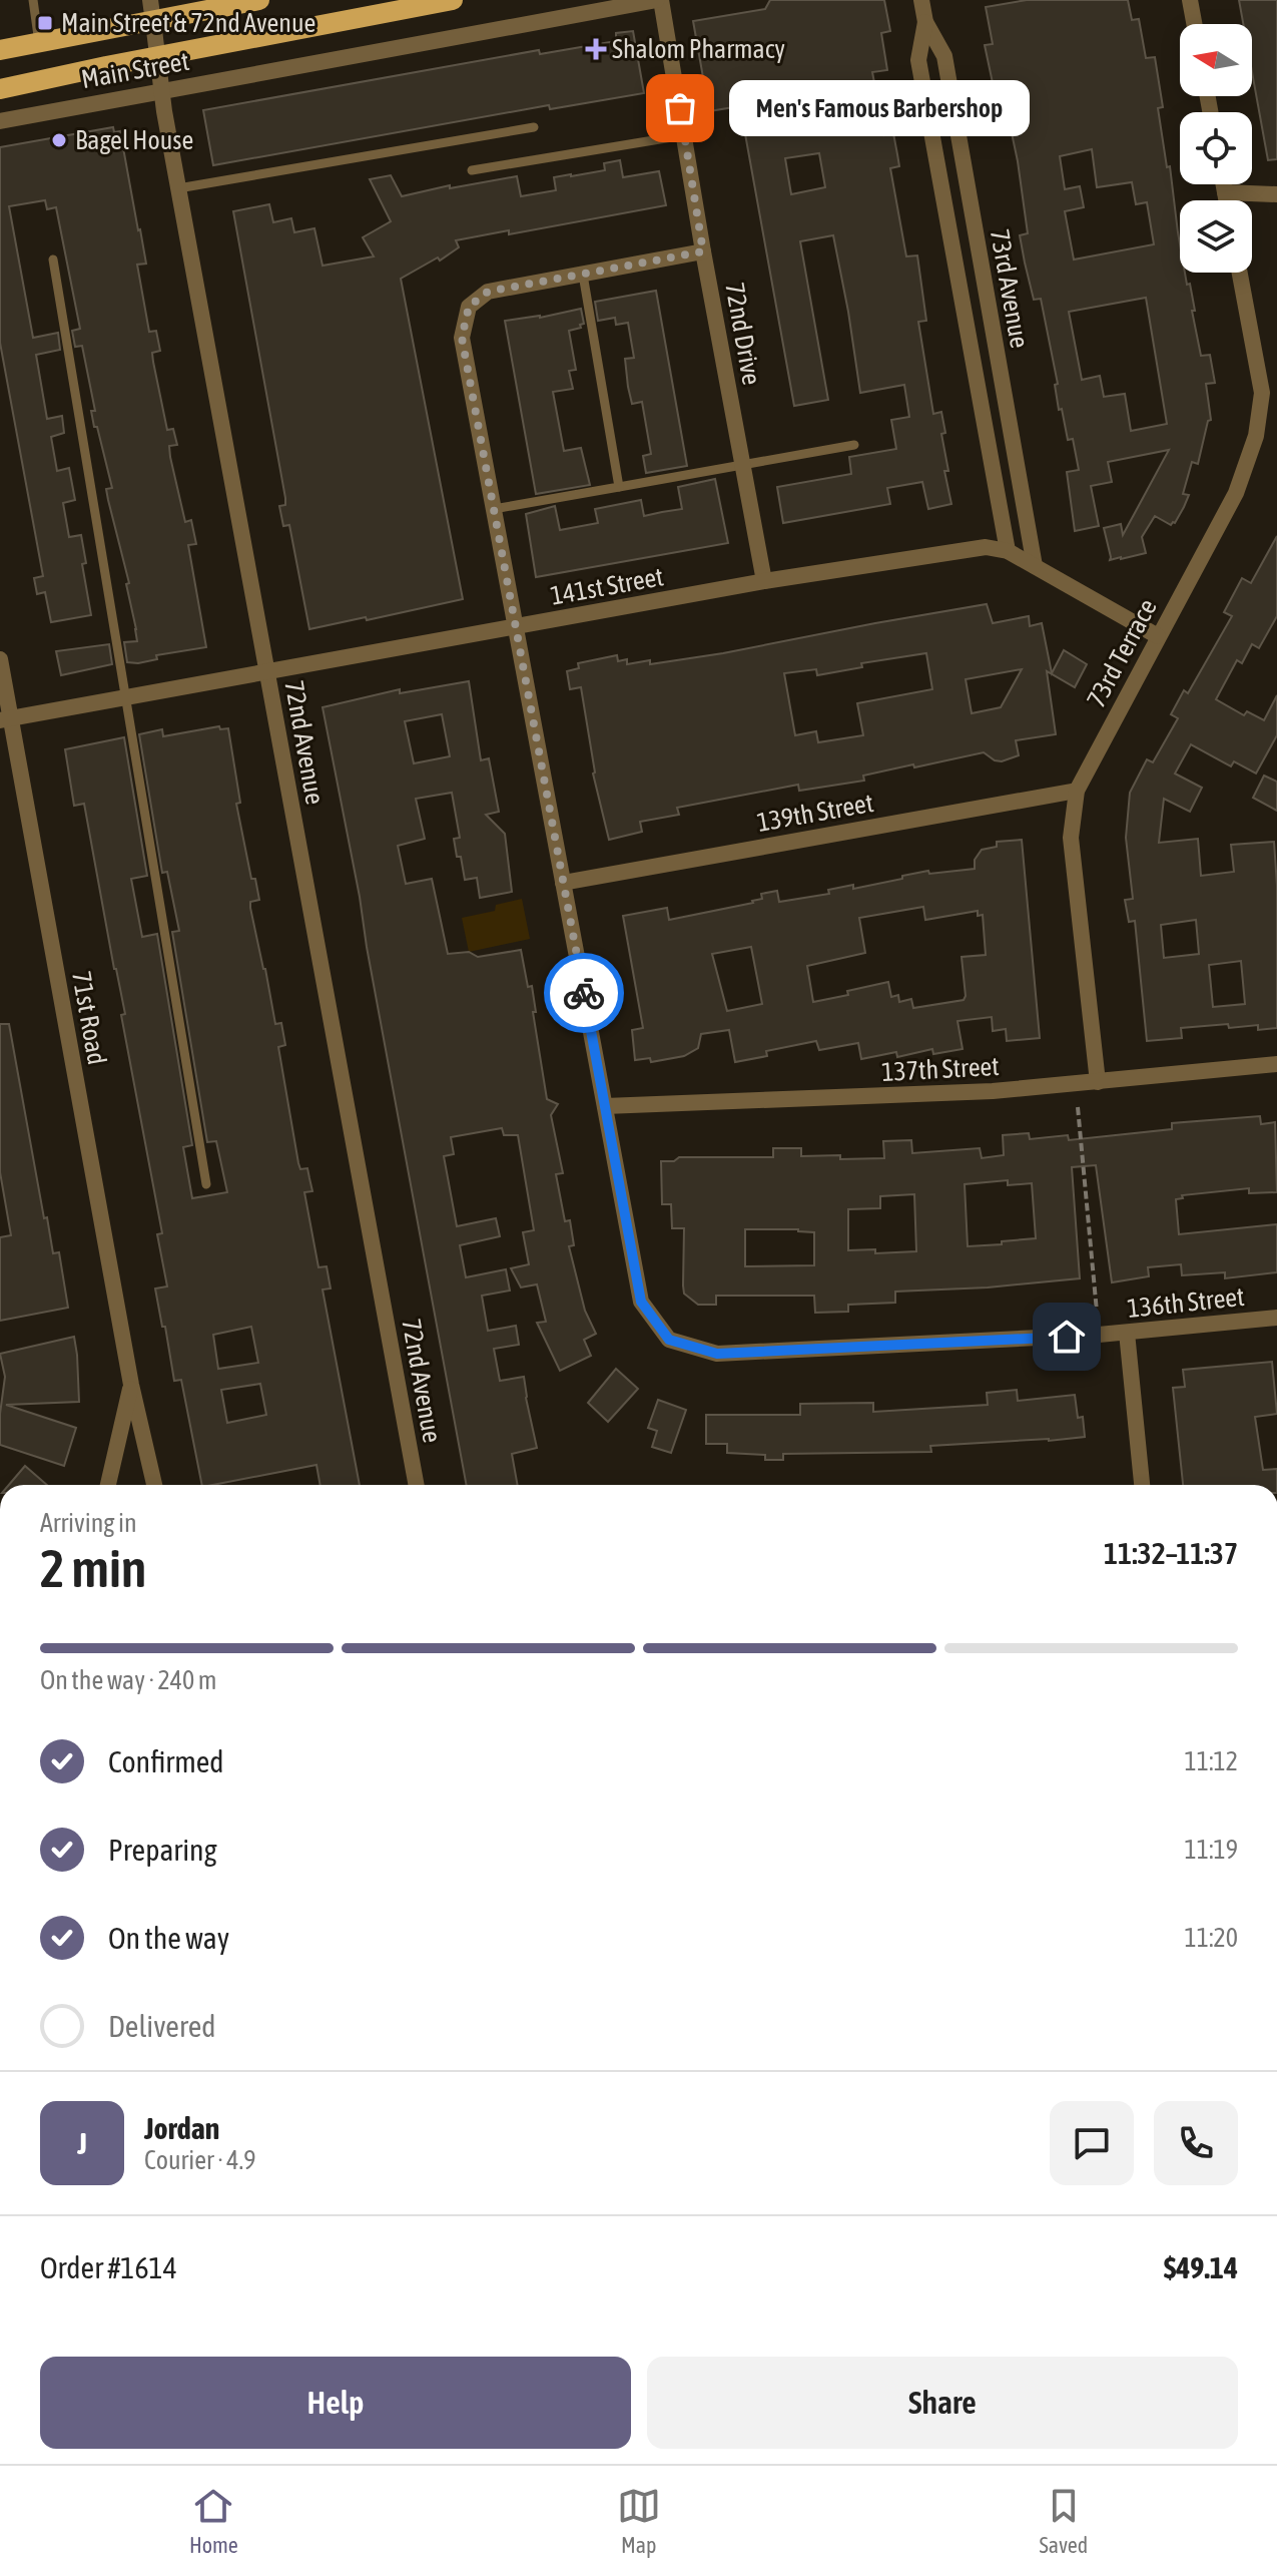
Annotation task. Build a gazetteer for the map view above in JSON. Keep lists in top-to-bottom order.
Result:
{
  "streets": {
    "main road": ["Main Street"],
    "street": [
      "73rd Avenue",
      "72nd Drive",
      "141st Street",
      "73rd Terrace",
      "72nd Avenue",
      "139th Street",
      "71st Road",
      "137th Street",
      "136th Street"
    ]
  },
  "crossings": [
    ["Main Street", "72nd Drive"],
    ["Main Street", "72nd Avenue"],
    ["73rd Avenue", "141st Street"],
    ["72nd Drive", "141st Street"],
    ["141st Street", "73rd Terrace"],
    ["141st Street", "72nd Avenue"],
    ["141st Street", "71st Road"],
    ["73rd Terrace", "139th Street"],
    ["73rd Terrace", "137th Street"],
    ["137th Street", "136th Street"]
  ],
  "places": {
    "transit": ["Main Street & 72nd Avenue"],
    "health": ["Shalom Pharmacy"],
    "other": ["Men's Famous Barbershop", "Bagel House"]
  },
  "north": "left",
  "page": {
    "bubble": "Men's Famous Barbershop",
    "heading": ["2 min", "Arriving in", "11:32–11:37"],
    "panel": [
      "Jordan",
      "Courier · 4.9",
      "Order #1614",
      "$49.14"
    ],
    "bar": "On the way · 240 m",
    "list": [
      ["Confirmed", "11:12"],
      ["Preparing", "11:19"],
      ["On the way", "11:20"],
      "Delivered"
    ],
    "round": "J",
    "buttons": ["Help", "Share"],
    "tabs": ["Home", "Map", "Saved"]
  }
}
